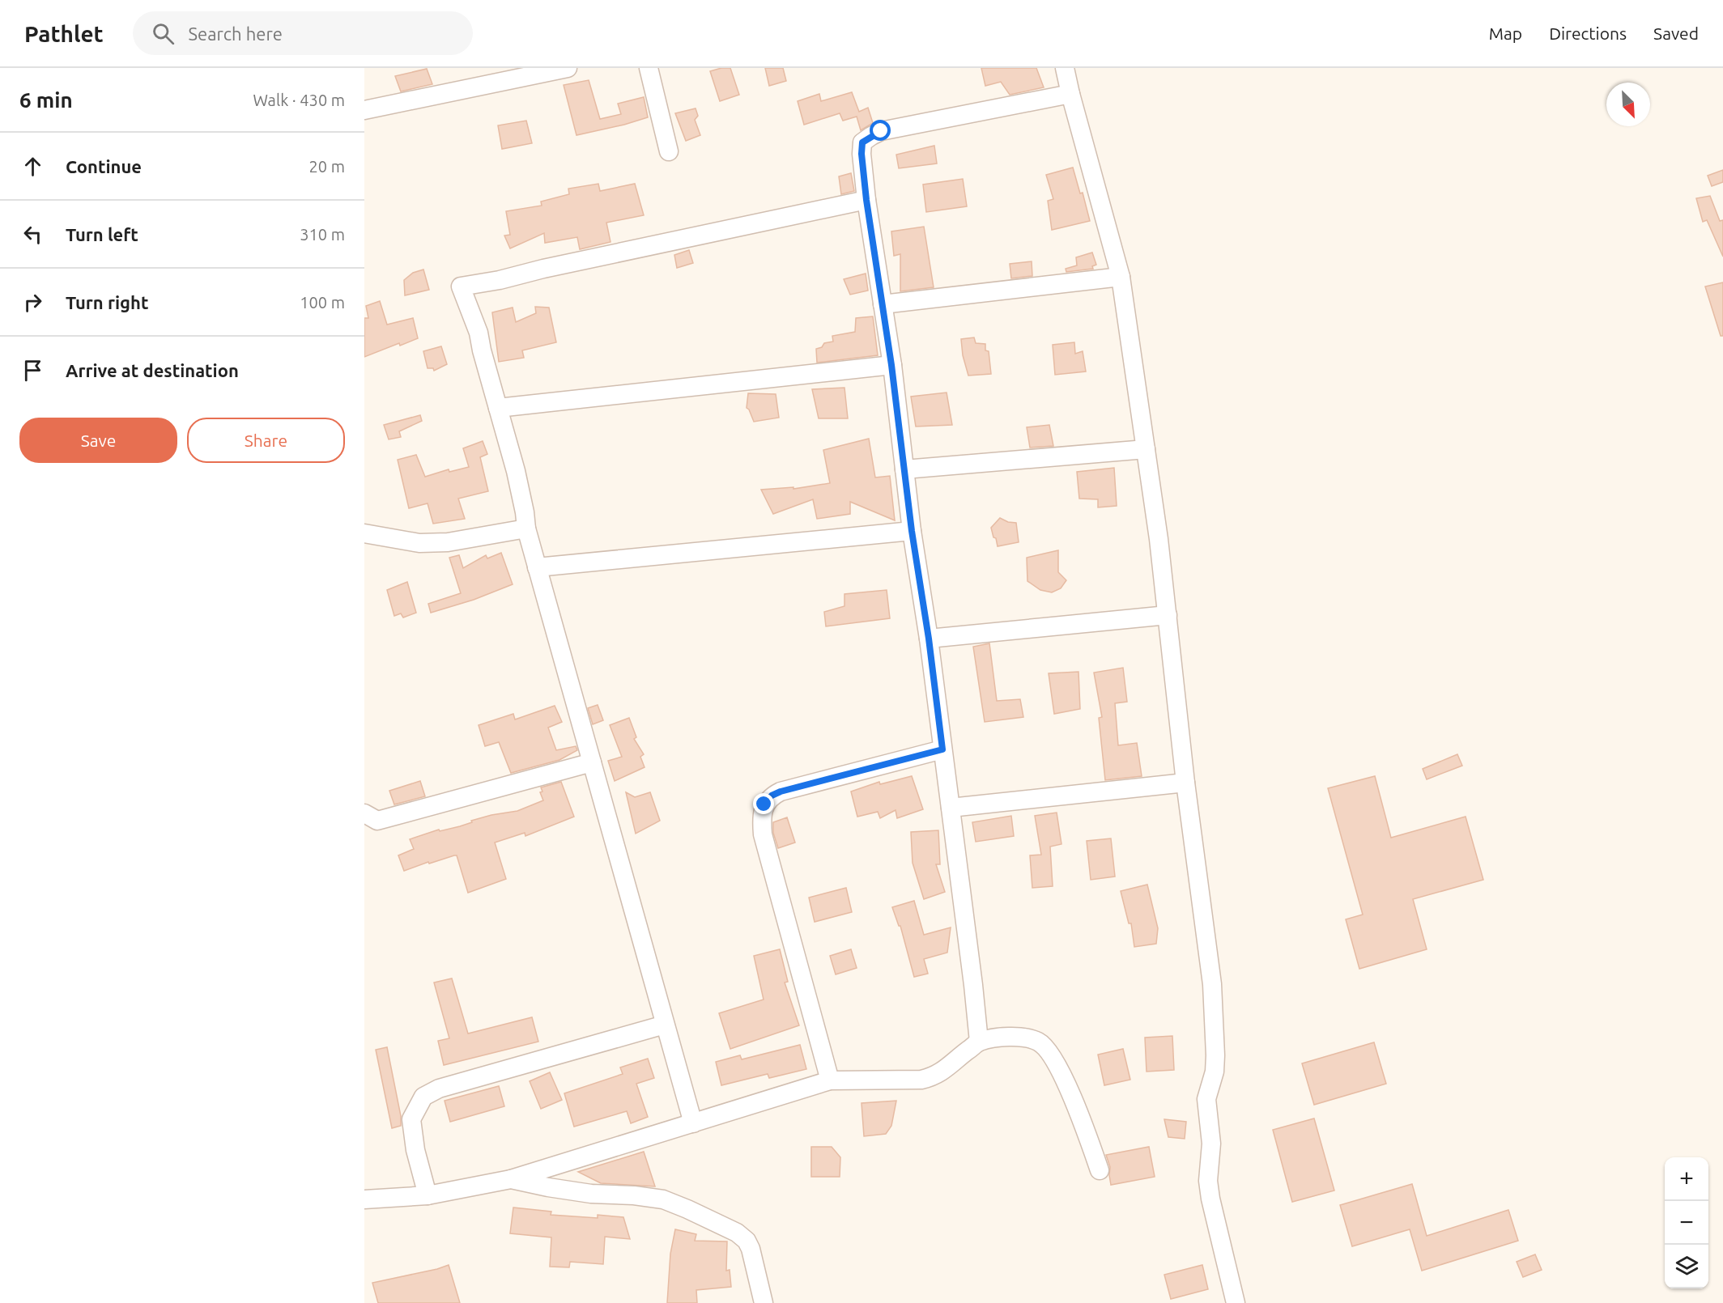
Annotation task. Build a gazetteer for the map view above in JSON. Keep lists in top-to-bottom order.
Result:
{
  "north": "bottom right",
  "page": {
    "header": "Pathlet",
    "search": "Search here",
    "nav": ["Map", "Directions", "Saved"],
    "heading": ["6 min", "Walk · 430 m"],
    "list": [
      ["Continue", "20 m"],
      ["Turn left", "310 m"],
      ["Turn right", "100 m"],
      "Arrive at destination"
    ],
    "buttons": ["Save", "Share"],
    "map_buttons": ["+", "−"]
  }
}
